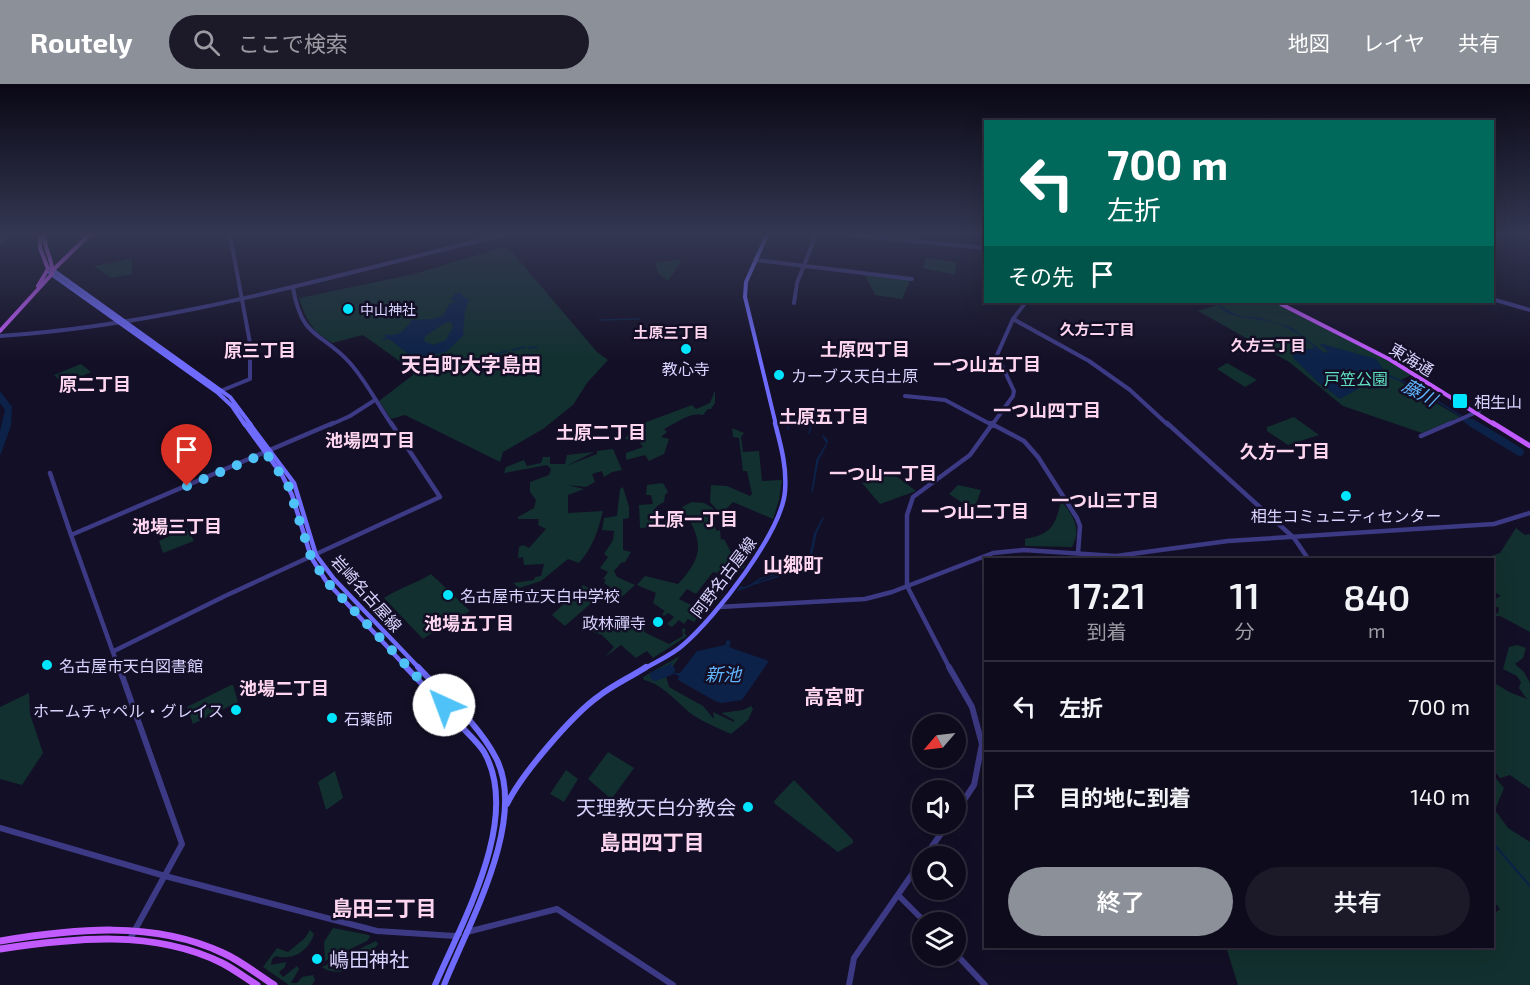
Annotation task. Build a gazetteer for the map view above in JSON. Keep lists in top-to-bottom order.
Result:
{
  "streets": {
    "main road": ["東海通", "阿野名古屋線", "岩崎名古屋線"]
  },
  "crossings": [
    ["阿野名古屋線", "岩崎名古屋線"]
  ],
  "districts": [
    "久方二丁目",
    "土原三丁目",
    "久方三丁目",
    "土原四丁目",
    "原三丁目",
    "天白町大字島田",
    "一つ山五丁目",
    "原二丁目",
    "一つ山四丁目",
    "土原五丁目",
    "土原二丁目",
    "池場四丁目",
    "久方一丁目",
    "一つ山一丁目",
    "一つ山三丁目",
    "一つ山二丁目",
    "土原一丁目",
    "池場三丁目",
    "山郷町",
    "池場五丁目",
    "池場二丁目",
    "高宮町",
    "島田四丁目",
    "島田三丁目"
  ],
  "water": ["藤川", "新池"],
  "parks": ["戸笠公園"],
  "places": {
    "other": [
      "中山神社",
      "教心寺",
      "カーブス天白土原",
      "相生コミュニティセンター",
      "名古屋市立天白中学校",
      "政林禪寺",
      "名古屋市天白図書館",
      "ホームチャペル・グレイス",
      "石薬師",
      "天理教天白分教会",
      "嶋田神社"
    ],
    "transit": ["相生山"]
  },
  "north": "bottom left",
  "page": {
    "header": "Routely",
    "search": "ここで検索",
    "nav": ["地図", "レイヤ", "共有"],
    "turn": ["700 m", "左折"],
    "then": "その先",
    "eta": [
      "17:21",
      "到着",
      "11",
      "分",
      "840",
      "m"
    ],
    "list": [
      {
        "name": "左折",
        "value": "700 m"
      },
      {
        "name": "目的地に到着",
        "value": "140 m"
      }
    ],
    "buttons": ["終了", "共有"]
  }
}
